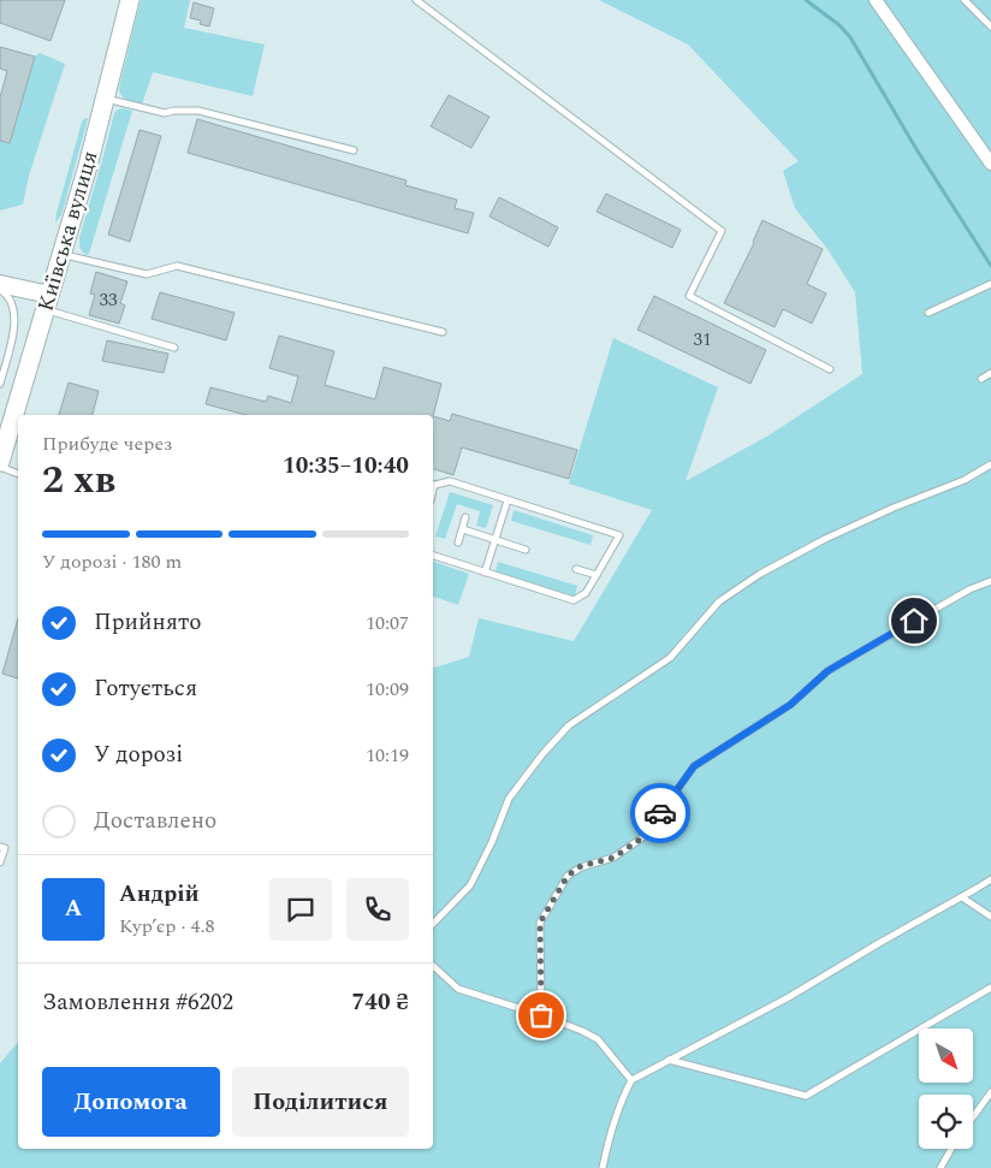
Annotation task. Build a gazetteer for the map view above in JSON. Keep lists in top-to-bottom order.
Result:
{
  "streets": {
    "main road": ["Київська вулиця"]
  },
  "house_numbers": ["33", "31"],
  "north": "bottom right",
  "page": {
    "heading": ["2 хв", "Прибуде через", "10:35–10:40"],
    "panel": [
      "Андрій",
      "Кур’єр · 4.8",
      "Замовлення #6202",
      "740 ₴"
    ],
    "bar": "У дорозі · 180 m",
    "list": [
      ["Прийнято", "10:07"],
      ["Готується", "10:09"],
      ["У дорозі", "10:19"],
      "Доставлено"
    ],
    "round": "А",
    "buttons": ["Допомога", "Поділитися"]
  }
}
